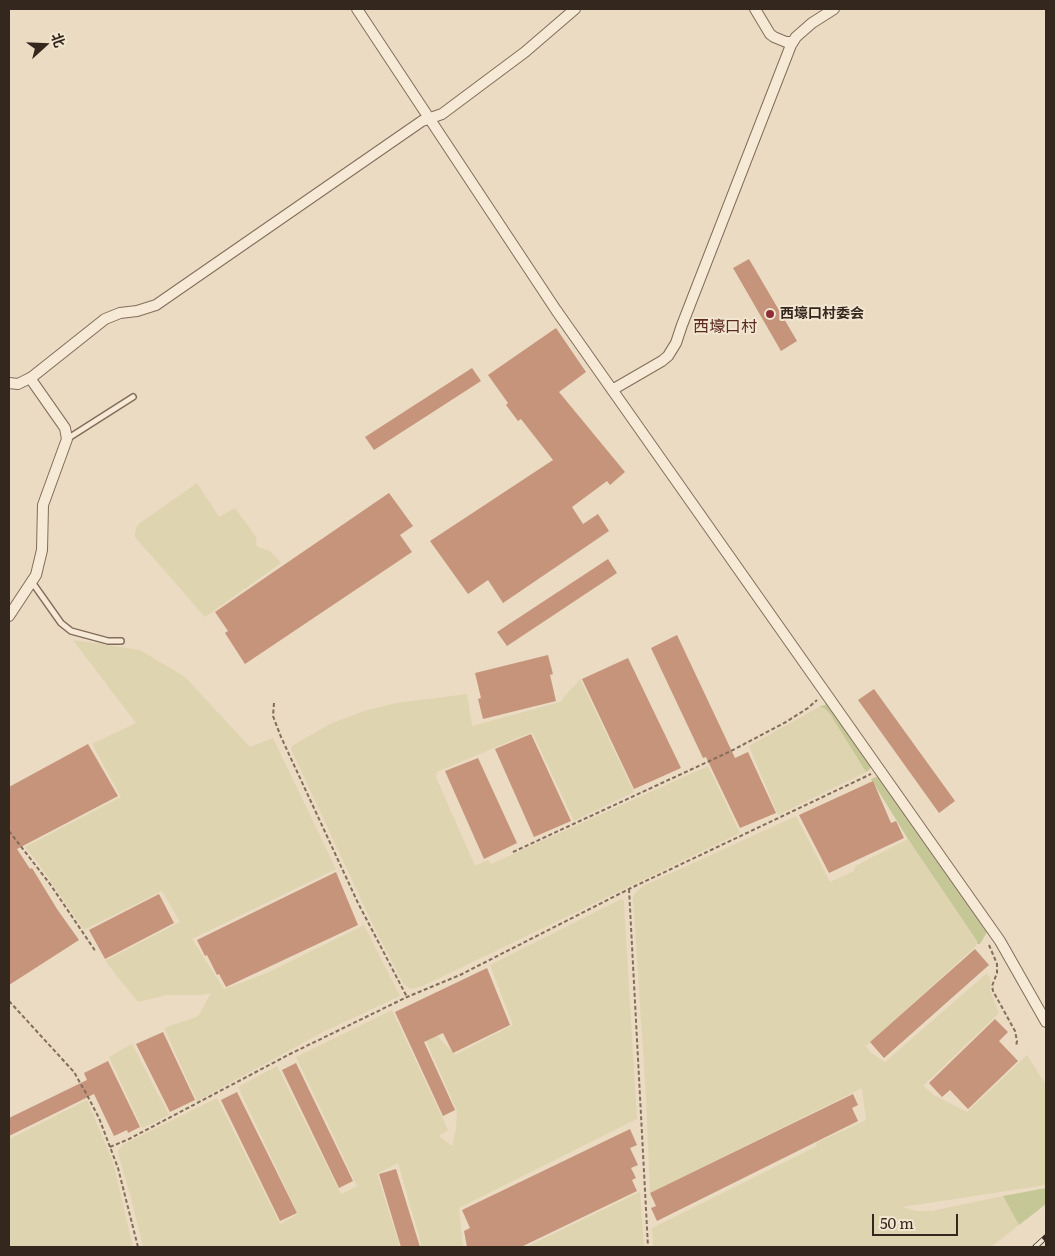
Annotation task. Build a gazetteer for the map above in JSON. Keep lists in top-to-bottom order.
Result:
{
  "districts": ["西壕口村"],
  "places": ["西壕口村委会"],
  "scale_bar": "50 m",
  "north": "right"
}
